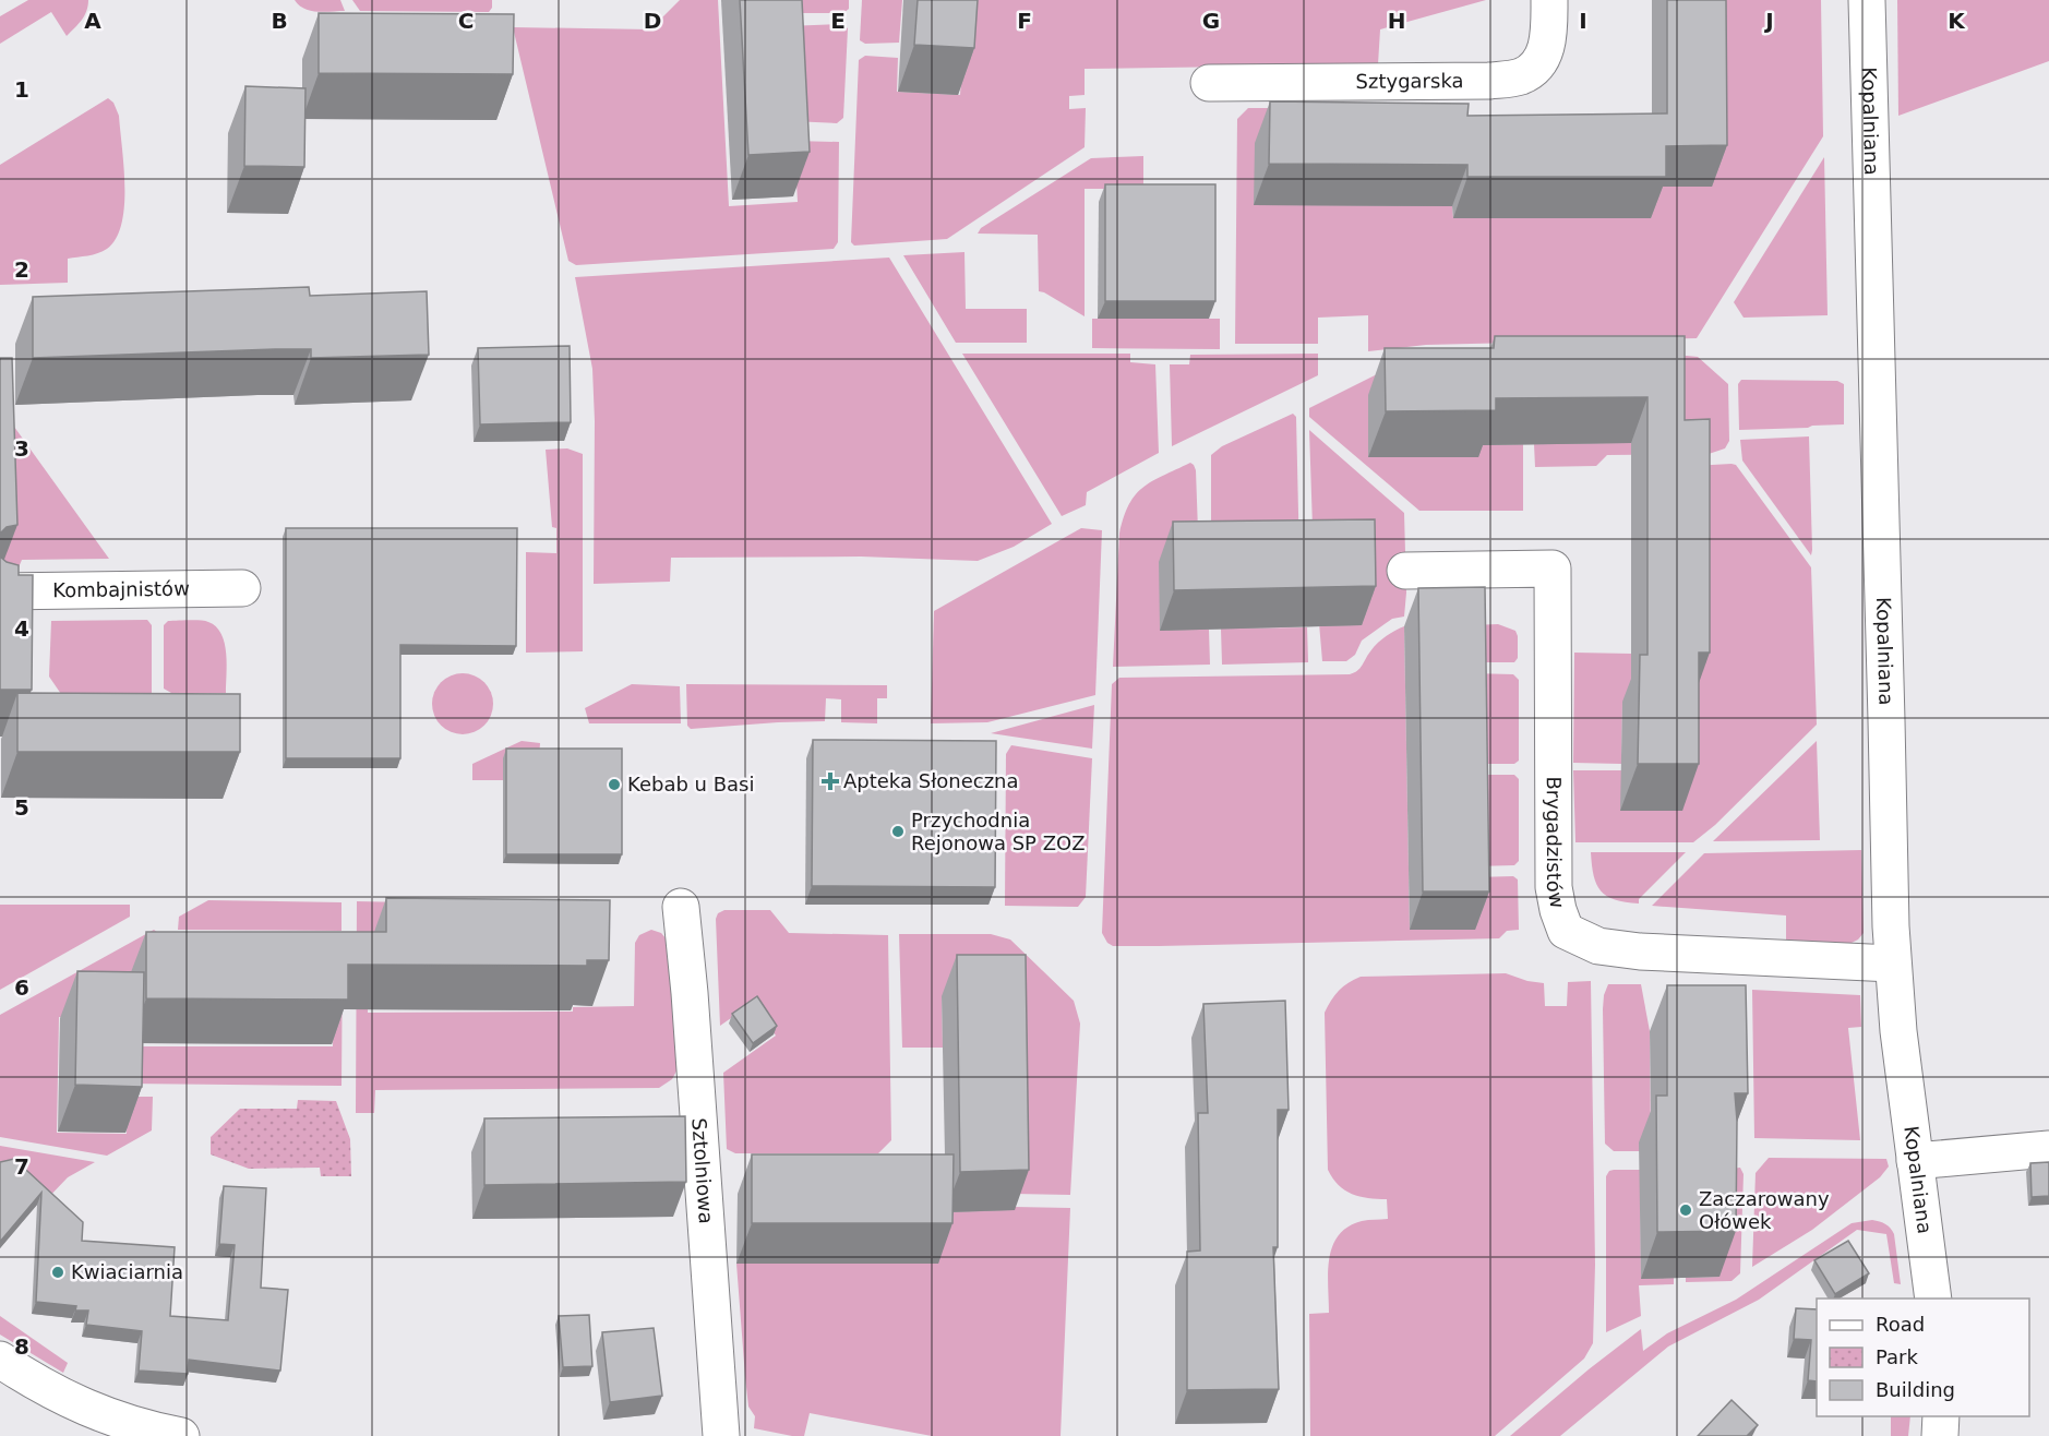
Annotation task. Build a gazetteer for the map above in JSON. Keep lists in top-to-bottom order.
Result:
{
  "streets": {
    "street": [
      "Sztygarska",
      "Kopalniana",
      "Kombajnistów",
      "Brygadzistów",
      "Sztolniowa"
    ]
  },
  "crossings": [
    ["Kopalniana", "Brygadzistów"]
  ],
  "places": {
    "health": ["Apteka Słoneczna"],
    "other": [
      "Kebab u Basi",
      "Przychodnia Rejonowa SP ZOZ",
      "Zaczarowany Ołówek",
      "Kwiaciarnia"
    ]
  },
  "legend": ["Road", "Park", "Building"],
  "grid": {
    "columns": [
      "A",
      "B",
      "C",
      "D",
      "E",
      "F",
      "G",
      "H",
      "I",
      "J",
      "K"
    ],
    "rows": [
      "1",
      "2",
      "3",
      "4",
      "5",
      "6",
      "7",
      "8"
    ]
  }
}
